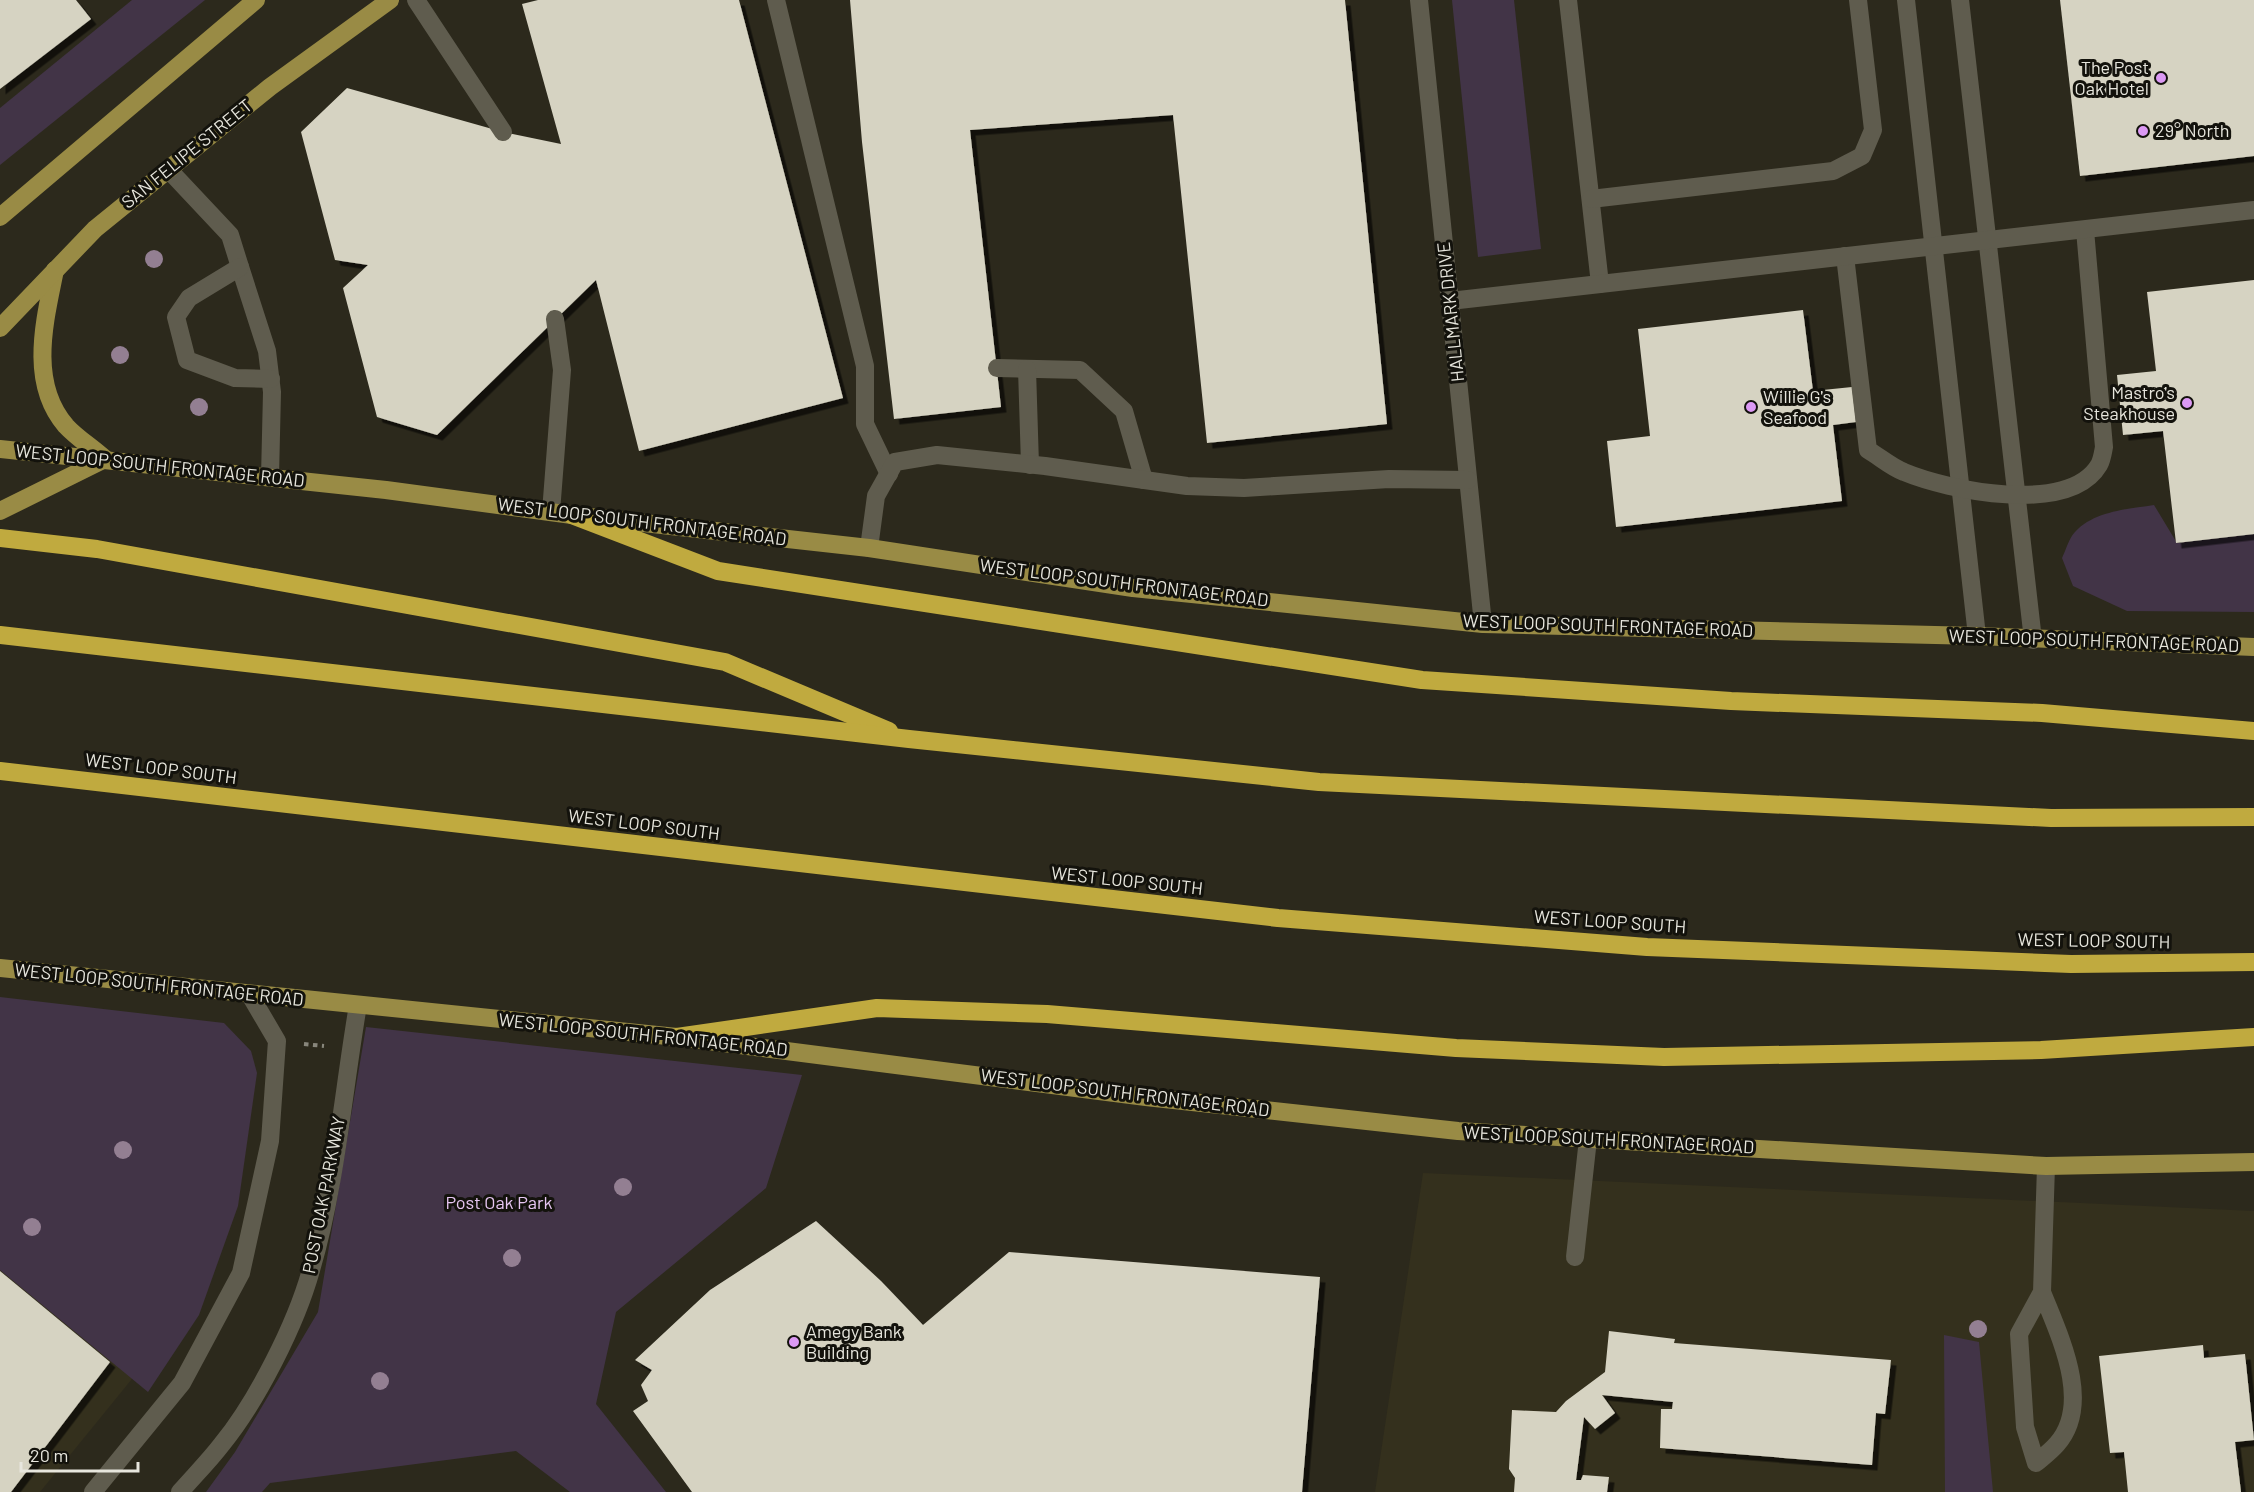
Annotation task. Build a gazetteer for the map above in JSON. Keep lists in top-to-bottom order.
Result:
{
  "streets": {
    "highway": ["WEST LOOP SOUTH"],
    "main road": ["SAN FELIPE STREET", "WEST LOOP SOUTH FRONTAGE ROAD"],
    "street": ["HALLMARK DRIVE", "POST OAK PARKWAY"]
  },
  "crossings": [
    ["HALLMARK DRIVE", "WEST LOOP SOUTH FRONTAGE ROAD"],
    ["WEST LOOP SOUTH FRONTAGE ROAD", "POST OAK PARKWAY"]
  ],
  "parks": ["Post Oak Park"],
  "places": [
    "The Post Oak Hotel",
    "29° North",
    "Mastro's Steakhouse",
    "Willie G's Seafood",
    "Amegy Bank Building"
  ],
  "scale_bar": "20 m"
}
